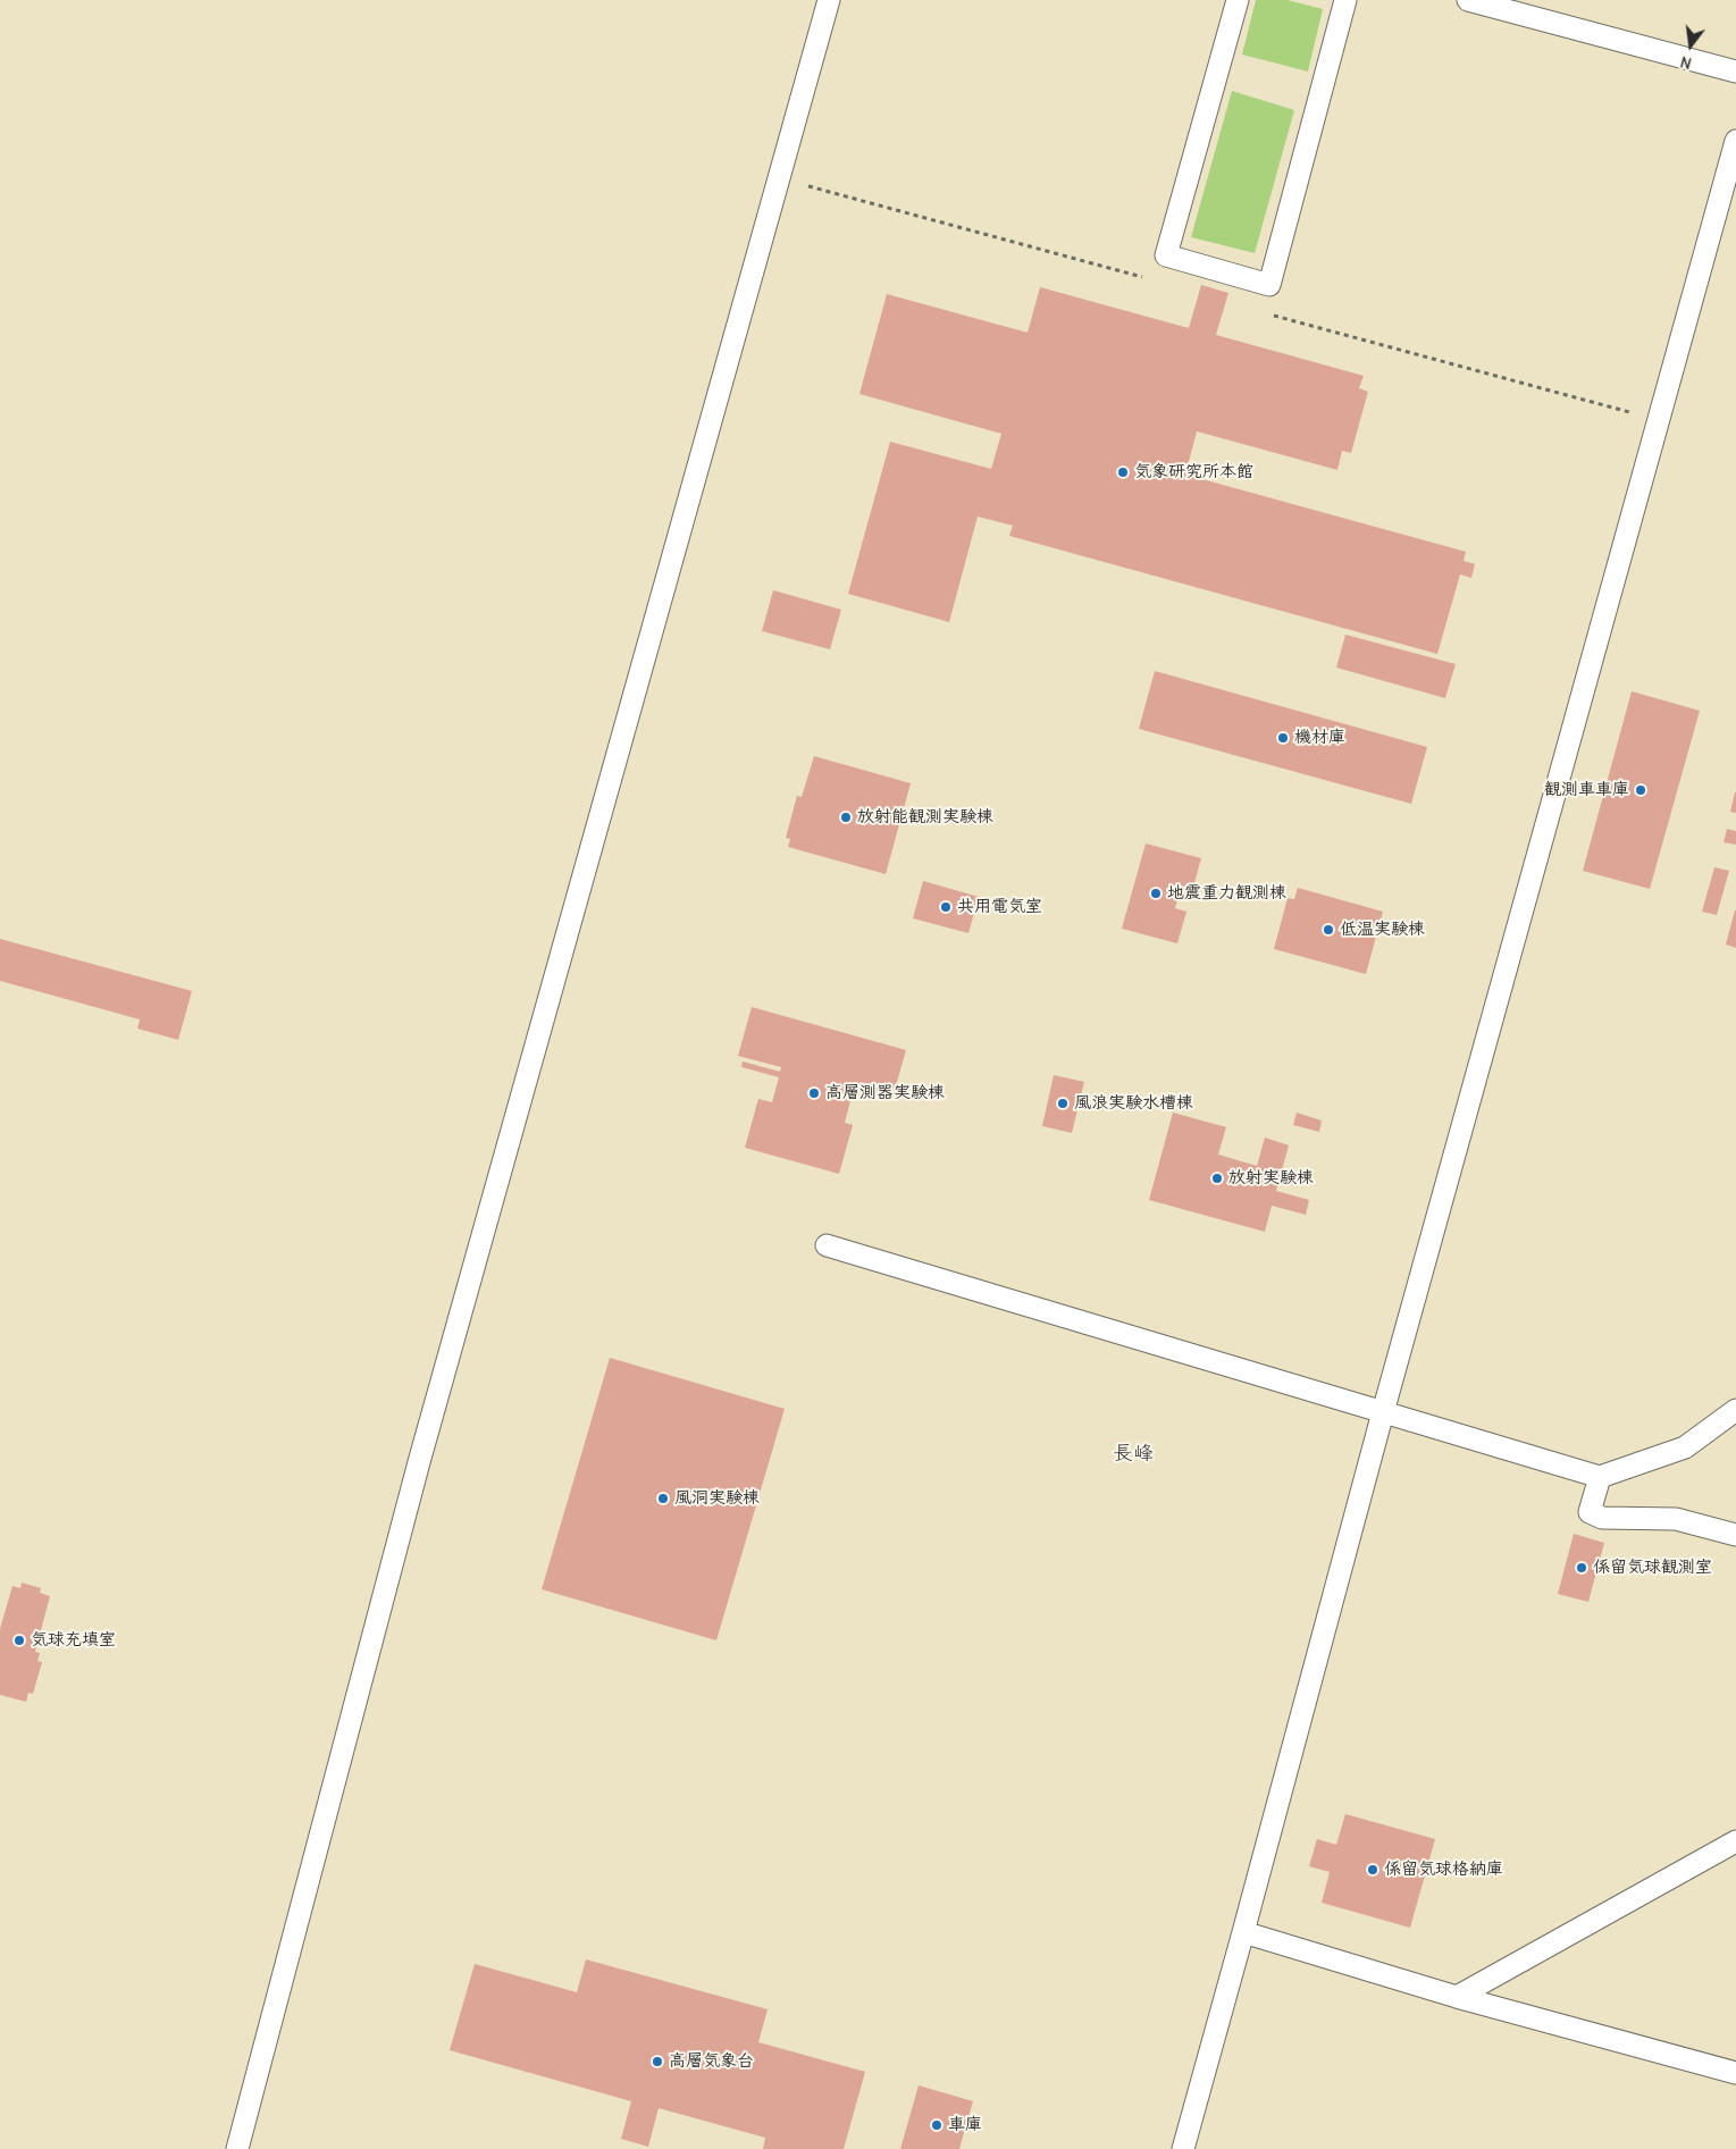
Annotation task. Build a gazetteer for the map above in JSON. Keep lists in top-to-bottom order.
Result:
{
  "districts": ["長峰"],
  "places": [
    "気象研究所本館",
    "機材庫",
    "観測車車庫",
    "放射能観測実験棟",
    "地震重力観測棟",
    "共用電気室",
    "低温実験棟",
    "高層測器実験棟",
    "風浪実験水槽棟",
    "放射実験棟",
    "風洞実験棟",
    "係留気球観測室",
    "気球充填室",
    "係留気球格納庫",
    "高層気象台",
    "車庫"
  ],
  "north": "bottom"
}
